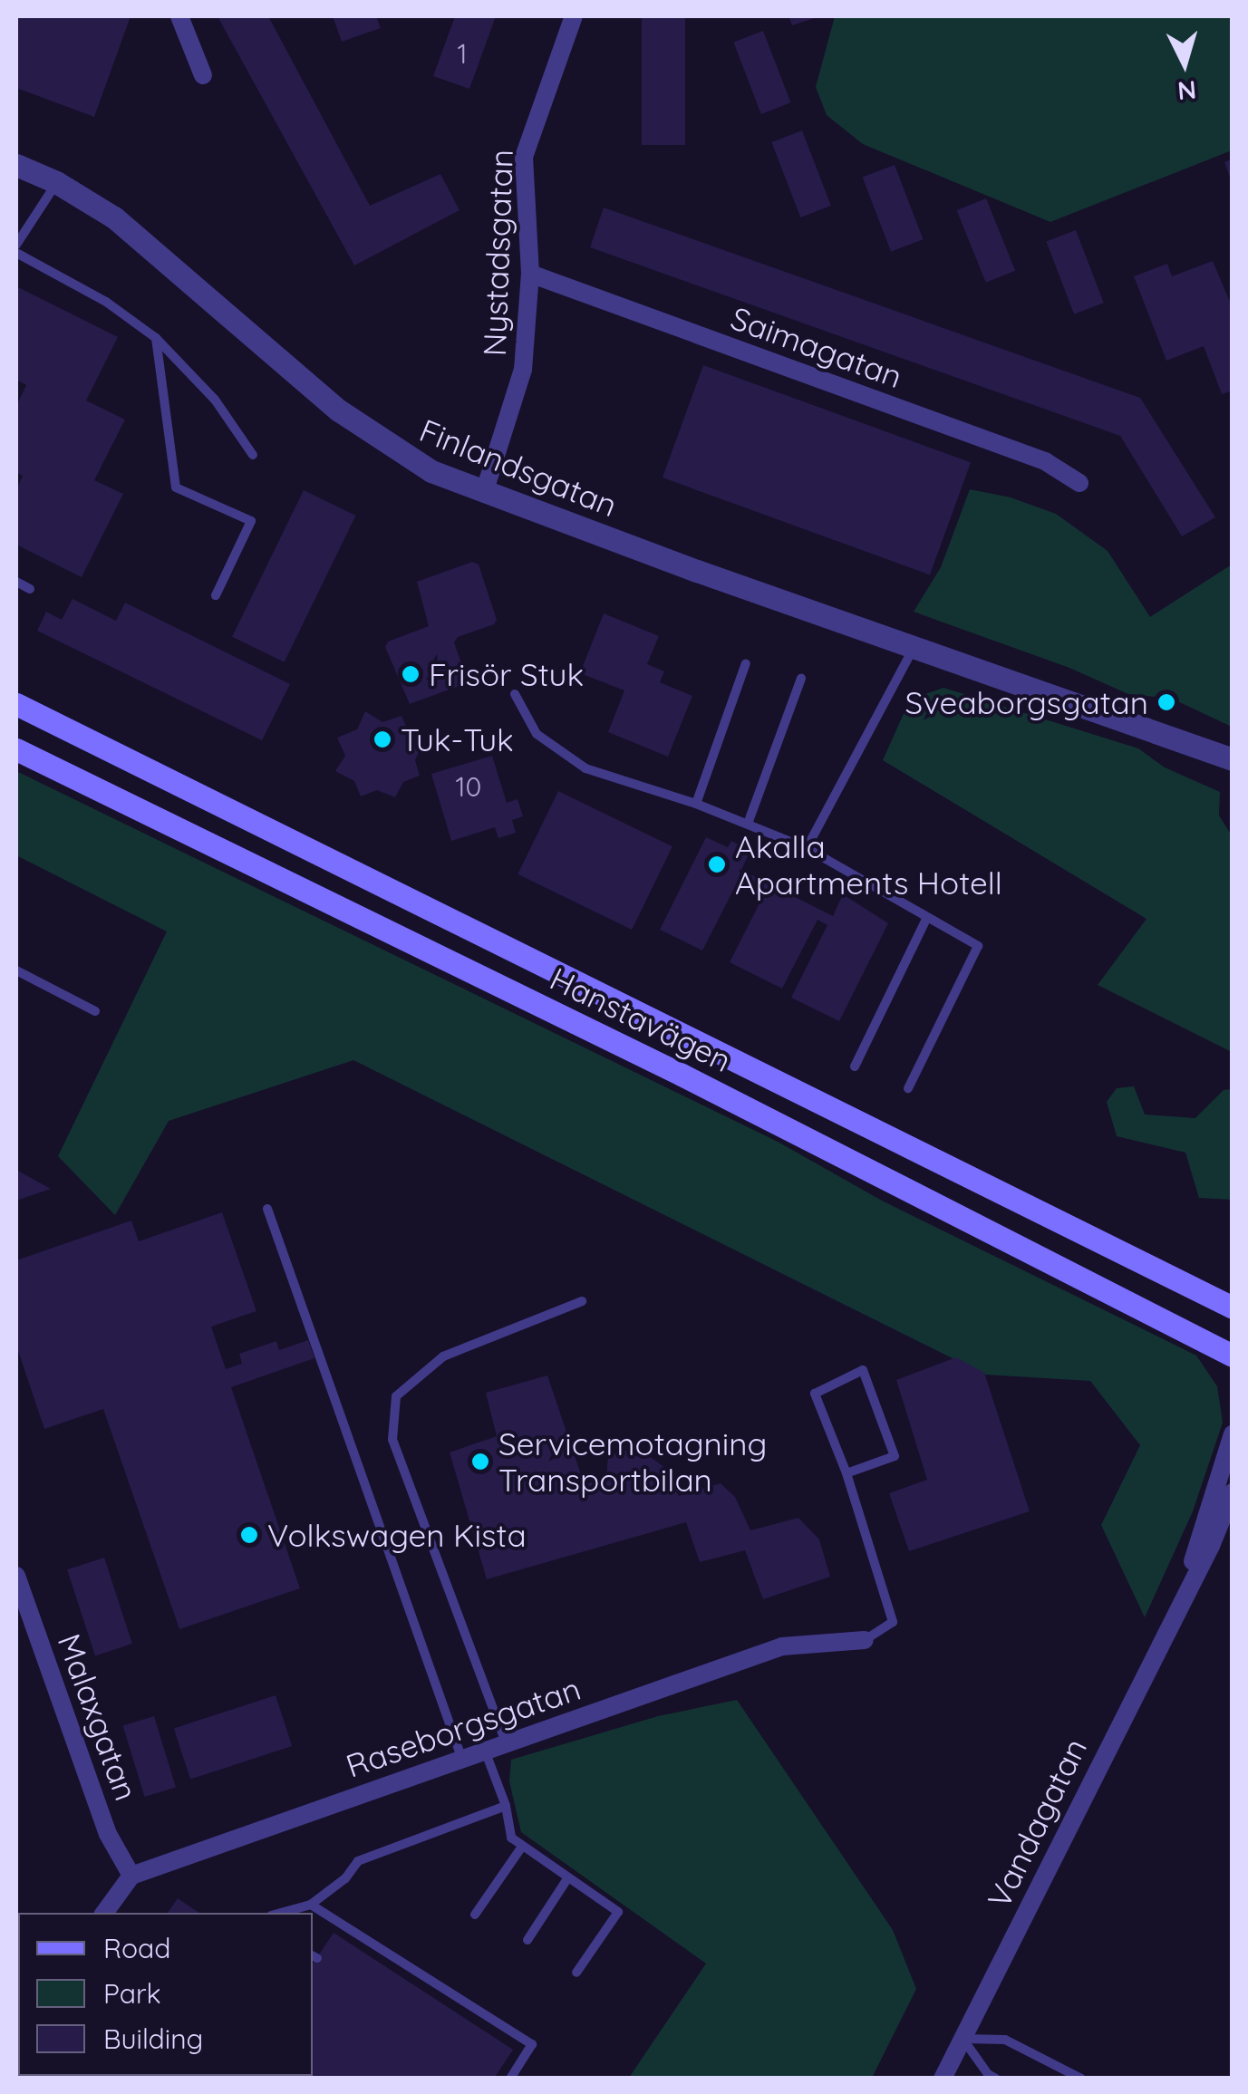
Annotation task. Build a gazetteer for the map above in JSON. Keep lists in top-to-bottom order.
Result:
{
  "streets": {
    "main road": ["Hanstavägen"],
    "street": [
      "Nystadsgatan",
      "Saimagatan",
      "Finlandsgatan",
      "Malaxgatan",
      "Raseborgsgatan",
      "Vandagatan"
    ]
  },
  "crossings": [
    ["Nystadsgatan", "Saimagatan"],
    ["Nystadsgatan", "Finlandsgatan"],
    ["Malaxgatan", "Raseborgsgatan"]
  ],
  "places": [
    "Frisör Stuk",
    "Sveaborgsgatan",
    "Tuk-Tuk",
    "Akalla Apartments Hotell",
    "Servicemotagning Transportbilan",
    "Volkswagen Kista"
  ],
  "house_numbers": ["1", "10"],
  "legend": ["Road", "Park", "Building"],
  "north": "bottom"
}
